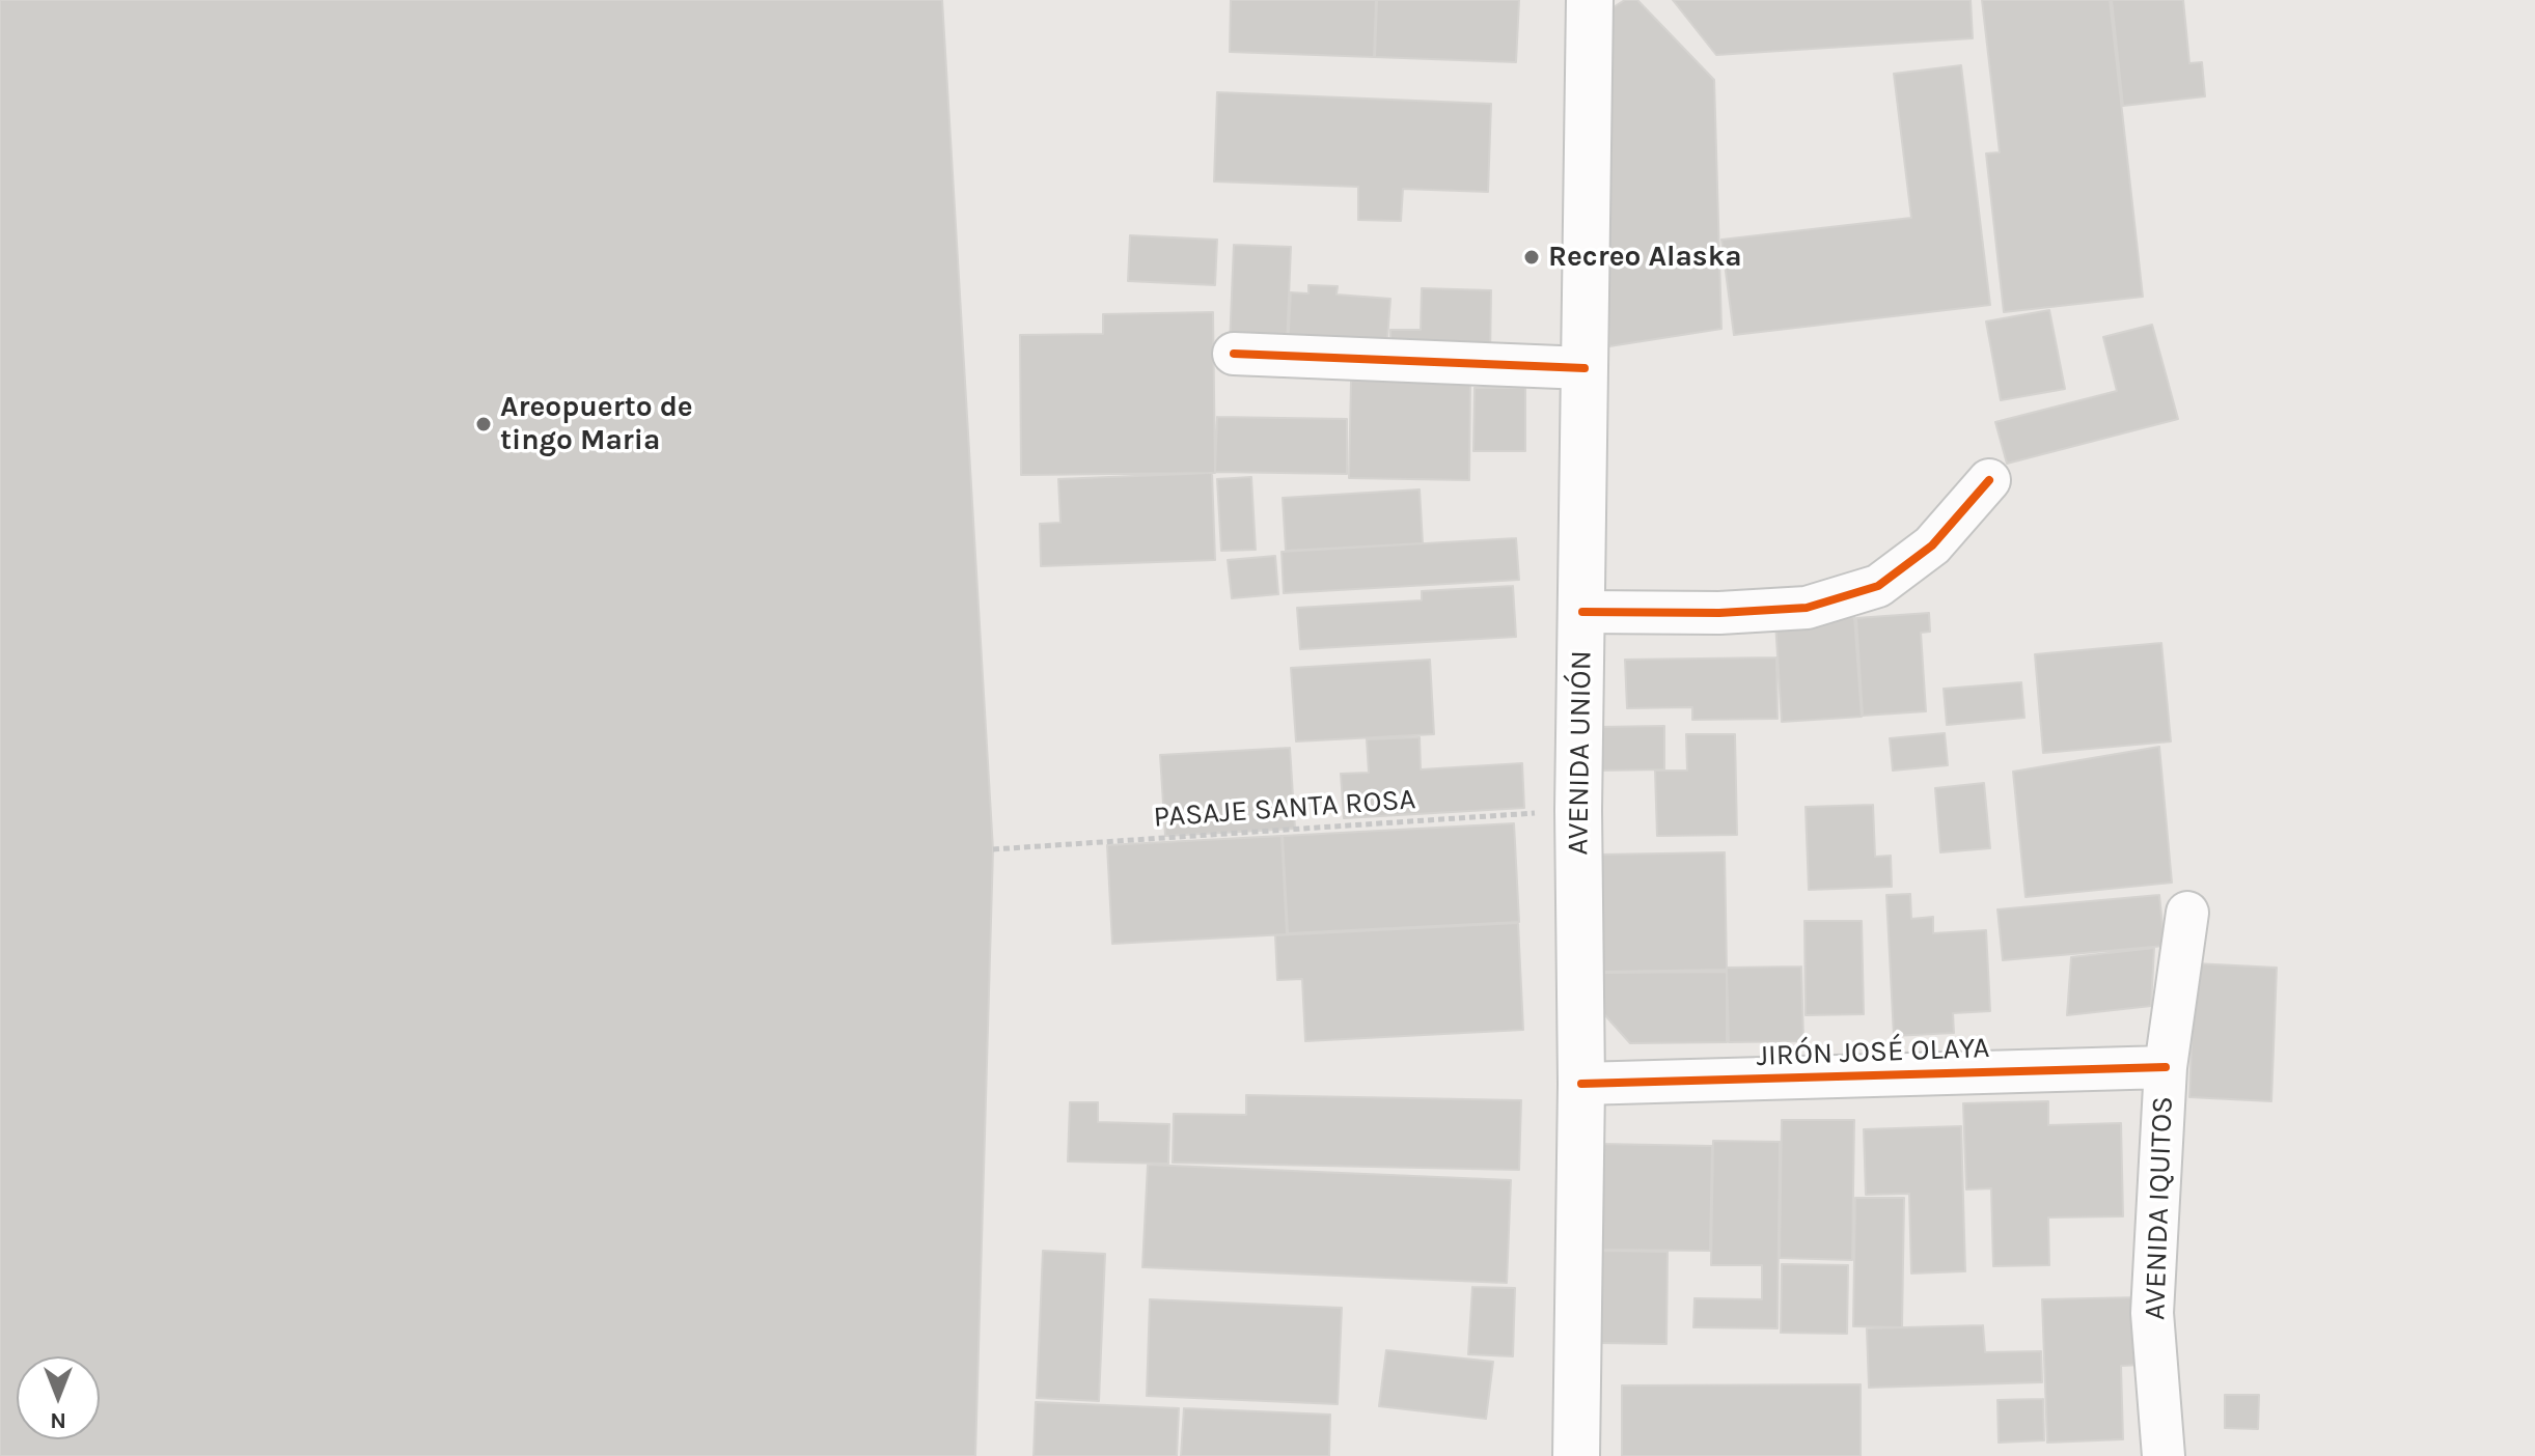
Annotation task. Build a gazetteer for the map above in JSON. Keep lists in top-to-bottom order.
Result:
{
  "streets": {
    "main road": ["AVENIDA UNIÓN"],
    "street": ["JIRÓN JOSÉ OLAYA", "AVENIDA IQUITOS"],
    "path": ["PASAJE SANTA ROSA"]
  },
  "crossings": [
    ["AVENIDA UNIÓN", "PASAJE SANTA ROSA"],
    ["AVENIDA UNIÓN", "JIRÓN JOSÉ OLAYA"],
    ["JIRÓN JOSÉ OLAYA", "AVENIDA IQUITOS"]
  ],
  "places": ["Recreo Alaska", "Areopuerto de tingo Maria"],
  "north": "bottom"
}
